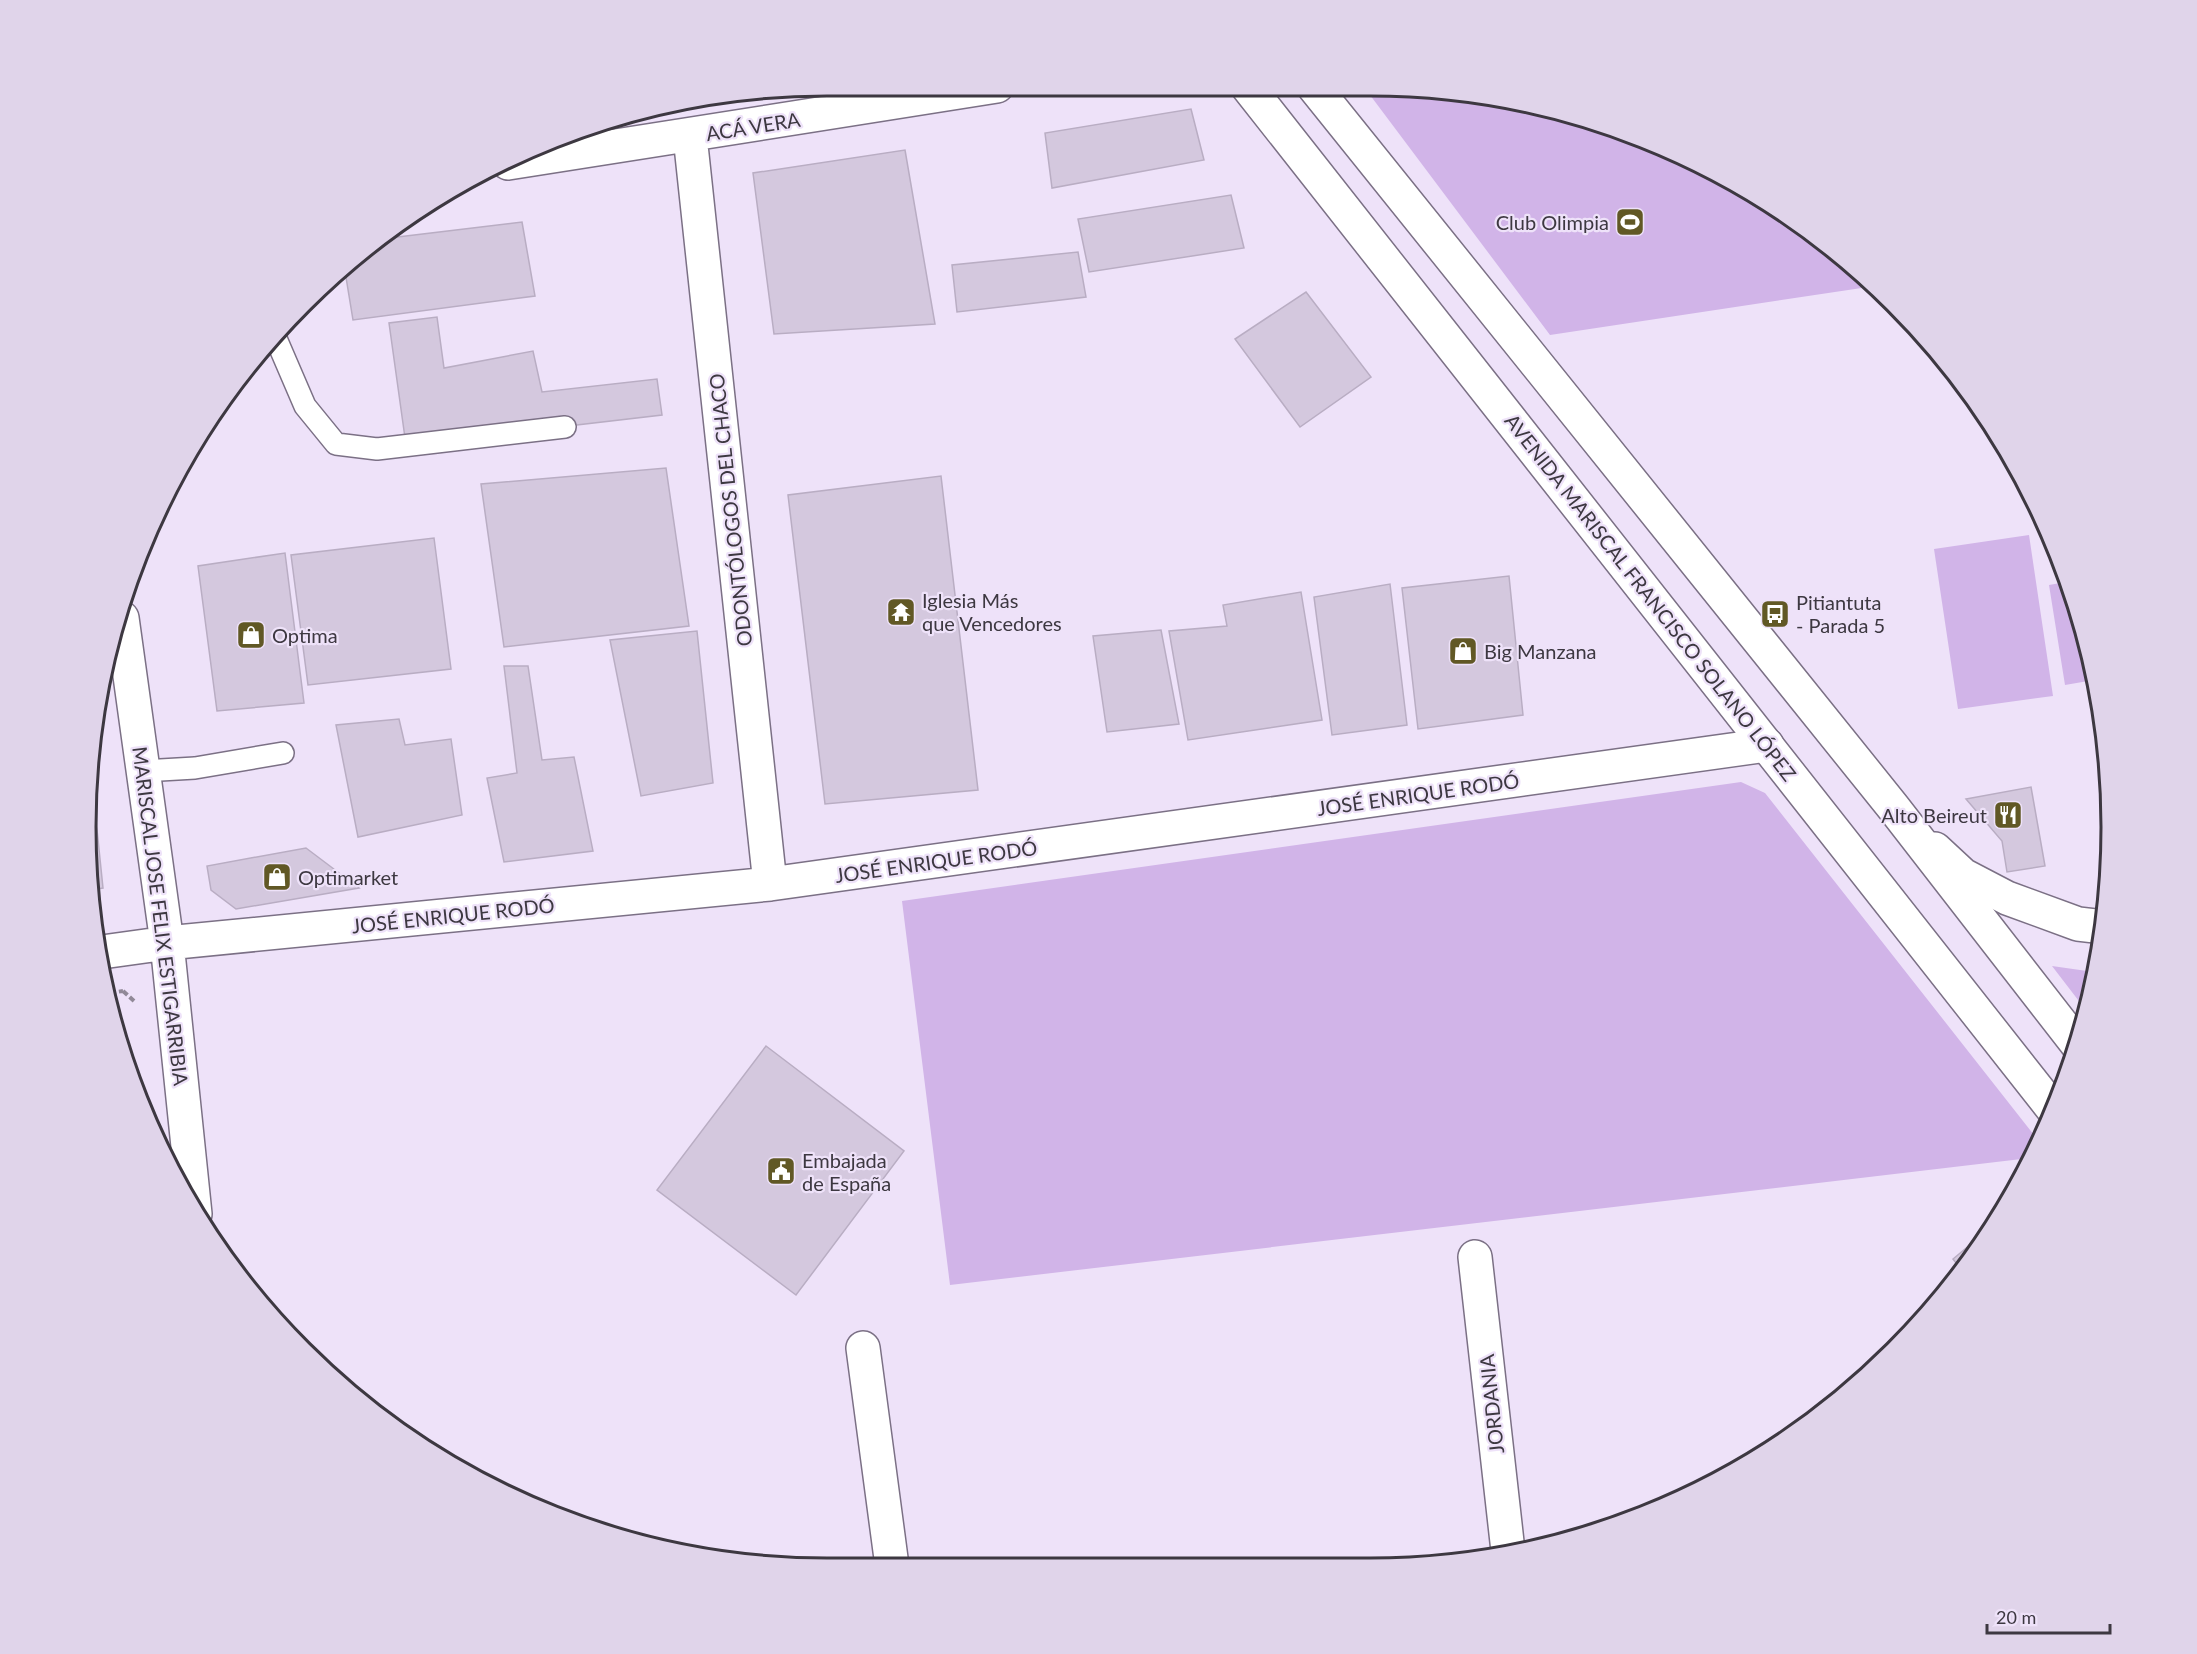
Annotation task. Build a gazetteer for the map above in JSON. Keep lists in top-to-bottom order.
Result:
{
  "streets": {
    "main road": [
      "ACÁ VERA",
      "ODONTÓLOGOS DEL CHACO",
      "AVENIDA MARISCAL FRANCISCO SOLANO LÓPEZ",
      "JOSÉ ENRIQUE RODÓ",
      "MARISCAL JOSE FELIX ESTIGARRIBIA",
      "JORDANIA"
    ]
  },
  "crossings": [
    ["ACÁ VERA", "ODONTÓLOGOS DEL CHACO"],
    ["ODONTÓLOGOS DEL CHACO", "JOSÉ ENRIQUE RODÓ"],
    ["AVENIDA MARISCAL FRANCISCO SOLANO LÓPEZ", "JOSÉ ENRIQUE RODÓ"],
    ["JOSÉ ENRIQUE RODÓ", "MARISCAL JOSE FELIX ESTIGARRIBIA"]
  ],
  "places": {
    "sports": ["Club Olimpia"],
    "temple": ["Iglesia Más que Vencedores"],
    "bus stop": ["Pitiantuta - Parada 5"],
    "shop": ["Optima", "Big Manzana", "Optimarket"],
    "restaurant": ["Alto Beireut"],
    "public building": ["Embajada de España"]
  },
  "scale_bar": "20 m"
}
